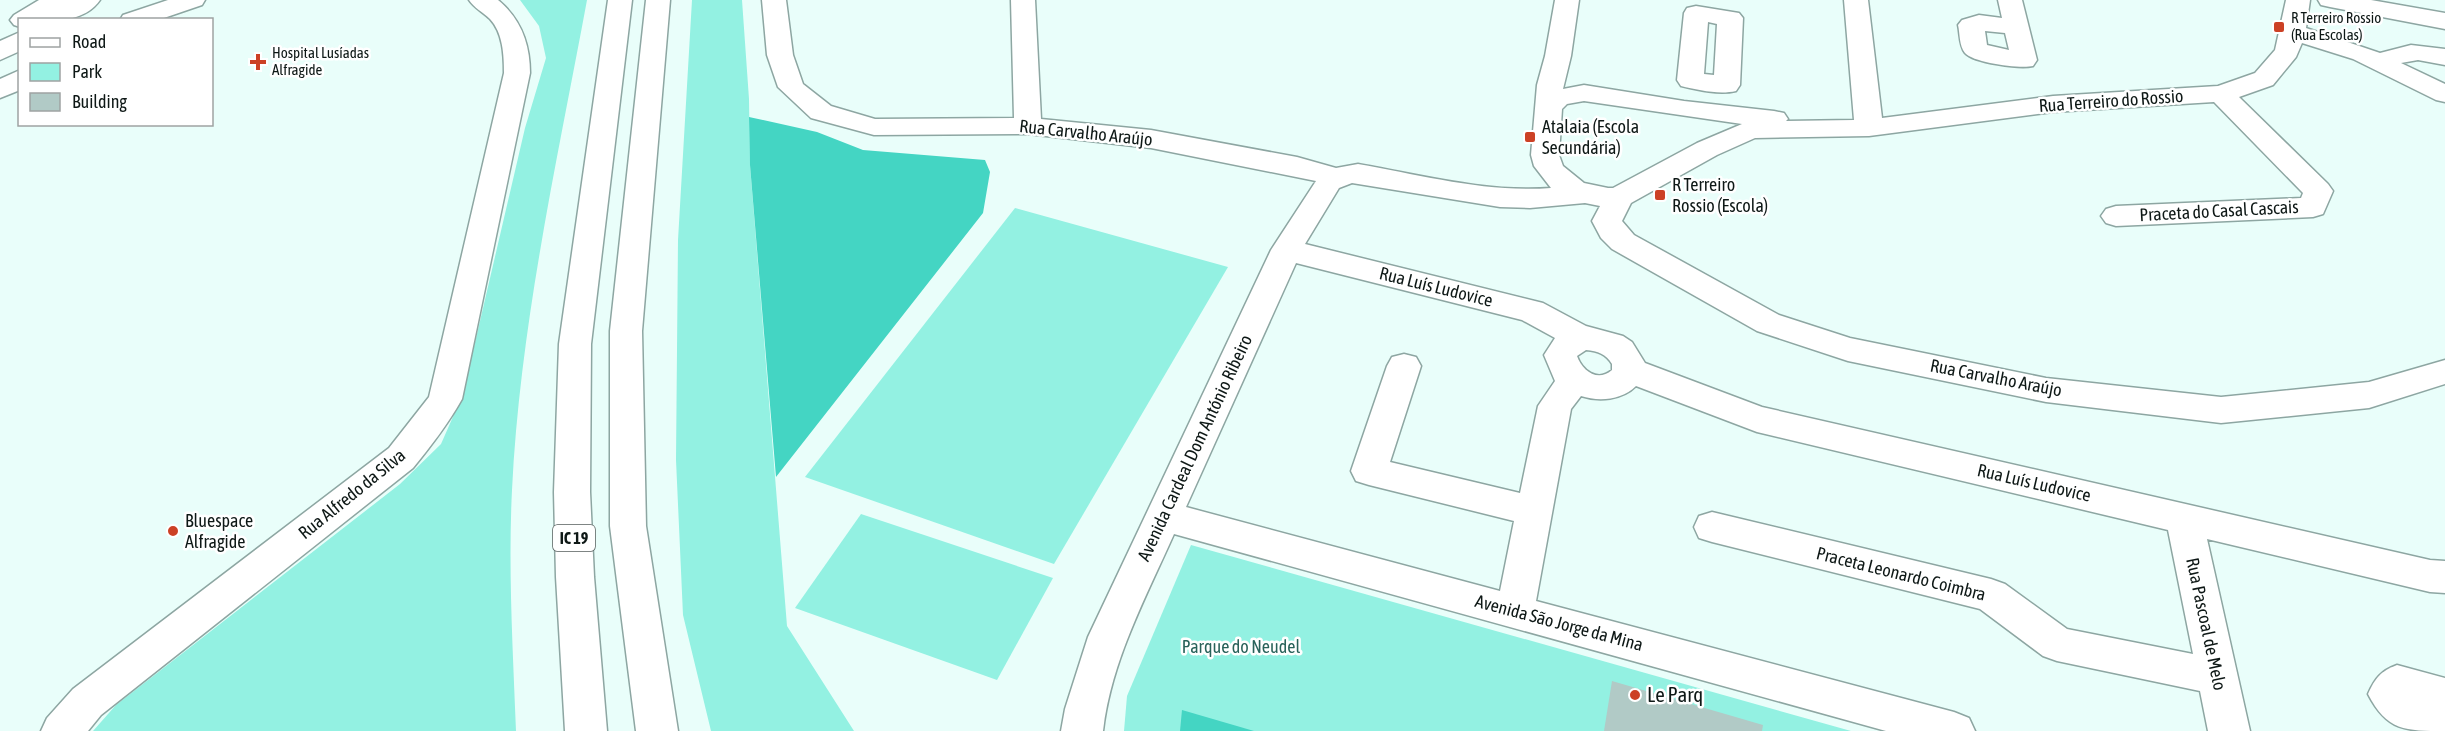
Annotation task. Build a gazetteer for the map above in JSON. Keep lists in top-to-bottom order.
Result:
{
  "streets": {
    "main road": [
      "Rua Terreiro do Rossio",
      "Rua Carvalho Araújo",
      "Praceta do Casal Cascais",
      "Rua Luís Ludovice",
      "Avenida Cardeal Dom António Ribeiro",
      "Rua Alfredo da Silva",
      "IC 19",
      "Praceta Leonardo Coimbra",
      "Avenida São Jorge da Mina",
      "Rua Pascoal de Melo"
    ]
  },
  "crossings": [
    ["Rua Terreiro do Rossio", "Rua Carvalho Araújo"],
    ["Rua Terreiro do Rossio", "Praceta do Casal Cascais"],
    ["Rua Carvalho Araújo", "Avenida Cardeal Dom António Ribeiro"],
    ["Rua Luís Ludovice", "Avenida Cardeal Dom António Ribeiro"],
    ["Rua Luís Ludovice", "Rua Pascoal de Melo"],
    ["Avenida Cardeal Dom António Ribeiro", "Avenida São Jorge da Mina"],
    ["Praceta Leonardo Coimbra", "Rua Pascoal de Melo"]
  ],
  "parks": ["Parque do Neudel"],
  "places": {
    "transit": ["R Terreiro Rossio (Rua Escolas)", "Atalaia (Escola Secundária)", "R Terreiro Rossio (Escola)"],
    "health": ["Hospital Lusíadas Alfragide"],
    "other": ["Bluespace Alfragide", "Le Parq"]
  },
  "legend": ["Road", "Park", "Building"]
}
